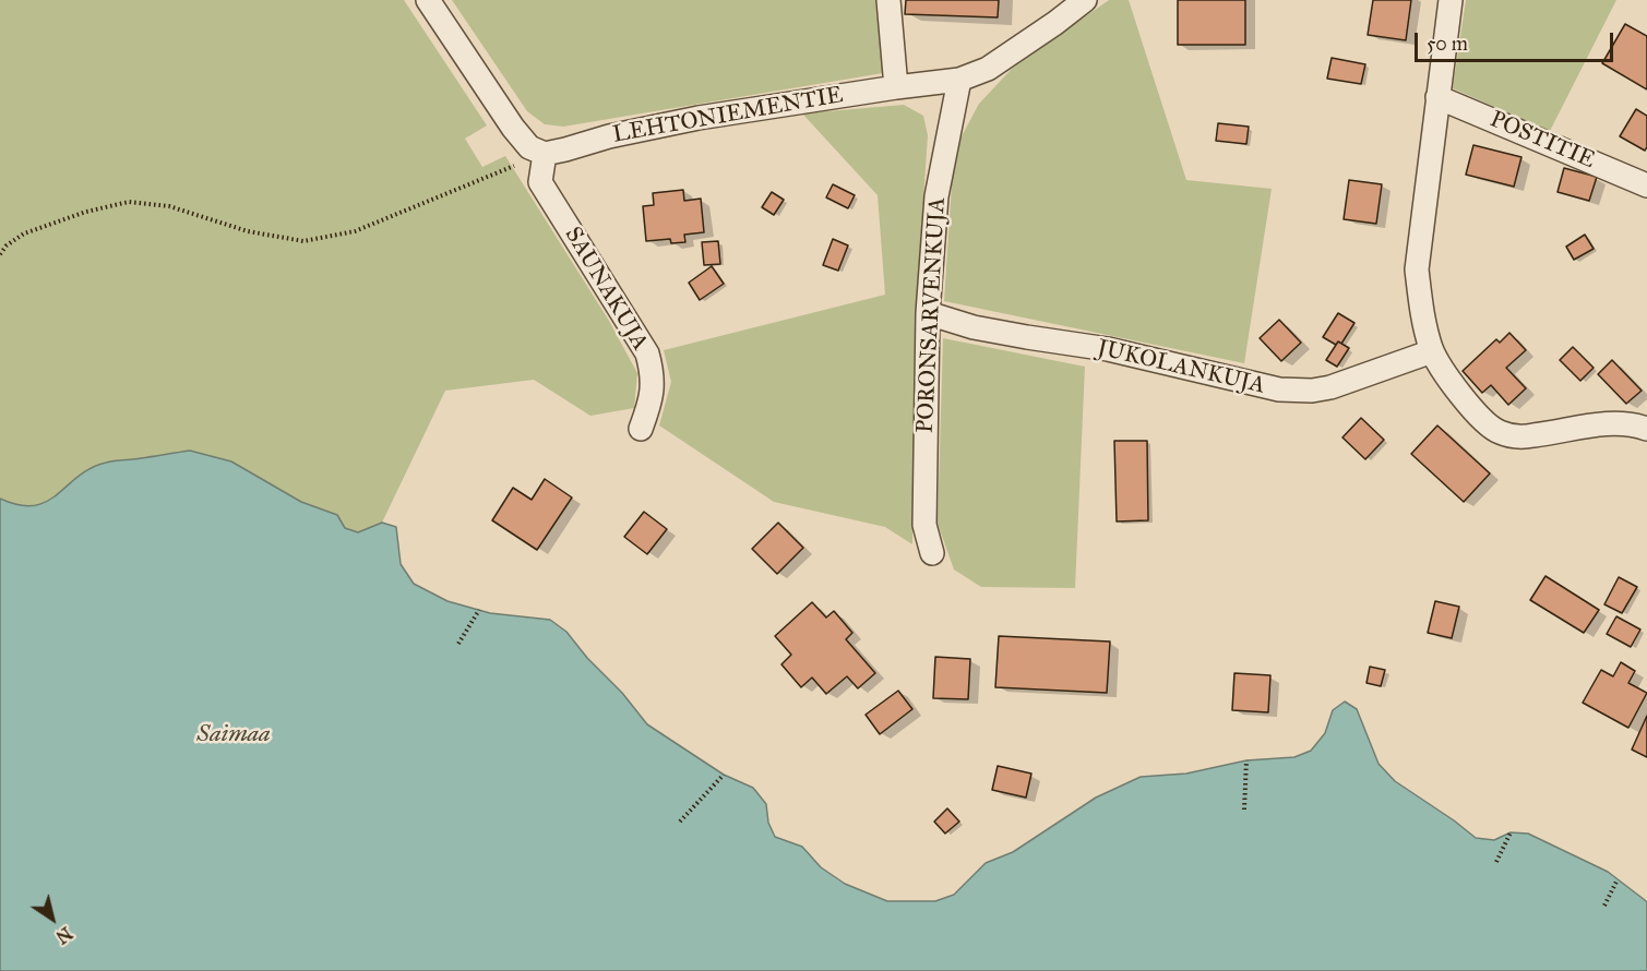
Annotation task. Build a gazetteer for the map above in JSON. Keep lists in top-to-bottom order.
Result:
{
  "streets": {
    "street": [
      "LEHTONIEMENTIE",
      "POSTITIE",
      "SAUNAKUJA",
      "PORONSARVENKUJA",
      "JUKOLANKUJA"
    ]
  },
  "crossings": [
    ["LEHTONIEMENTIE", "SAUNAKUJA"],
    ["LEHTONIEMENTIE", "PORONSARVENKUJA"],
    ["PORONSARVENKUJA", "JUKOLANKUJA"]
  ],
  "water": ["Saimaa"],
  "scale_bar": "50 m",
  "north": "bottom right"
}
